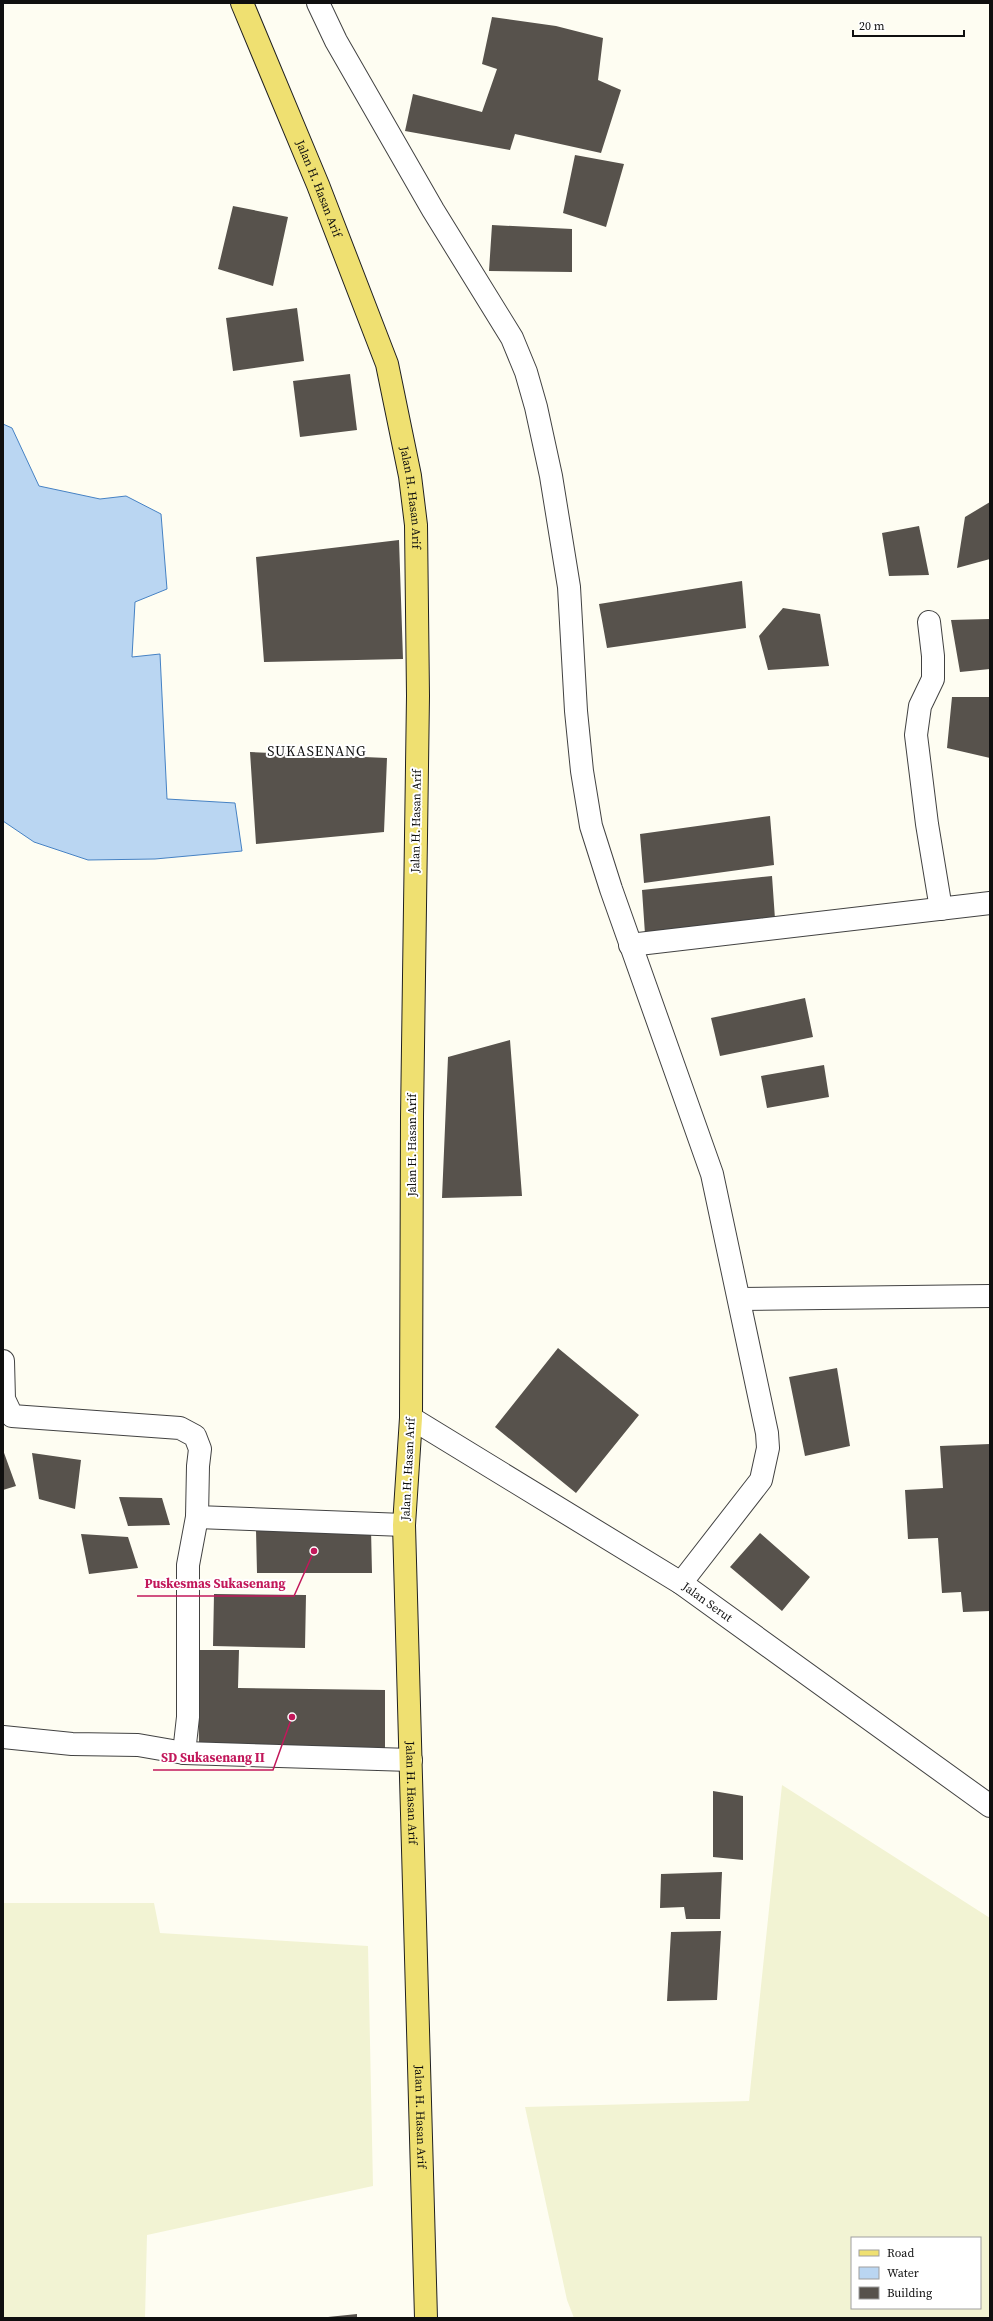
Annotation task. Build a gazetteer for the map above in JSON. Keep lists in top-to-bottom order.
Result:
{
  "streets": {
    "main road": ["Jalan H. Hasan Arif"],
    "street": ["Jalan Serut"]
  },
  "crossings": [
    ["Jalan H. Hasan Arif", "Jalan Serut"]
  ],
  "districts": ["SUKASENANG"],
  "places": ["Puskesmas Sukasenang", "SD Sukasenang II"],
  "legend": ["Road", "Water", "Building"],
  "scale_bar": "20 m"
}
